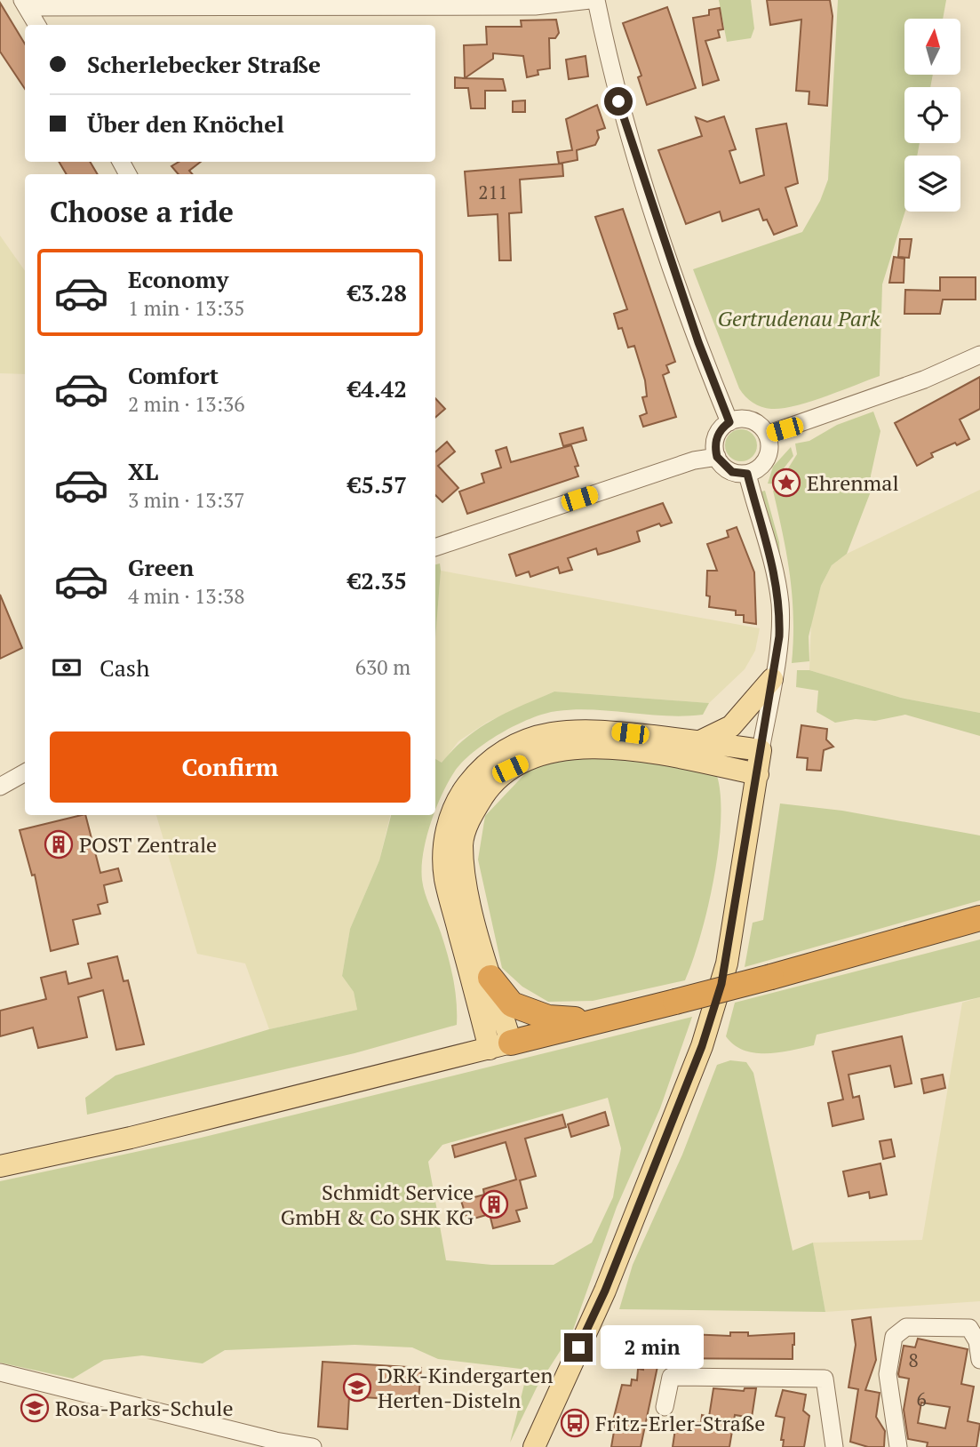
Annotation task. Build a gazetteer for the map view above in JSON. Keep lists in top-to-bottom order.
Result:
{
  "parks": ["Gertrudenau Park"],
  "places": {
    "place": ["Ehrenmal"],
    "building": ["POST Zentrale", "Schmidt Service GmbH & Co SHK KG"],
    "school or university": ["DRK-Kindergarten Herten-Disteln", "Rosa-Parks-Schule"],
    "bus stop": ["Fritz-Erler-Straße"]
  },
  "house_numbers": ["211", "8", "6"],
  "north": "top",
  "page": {
    "banner": ["Scherlebecker Straße", "Über den Knöchel"],
    "heading": "Choose a ride",
    "list": [
      {
        "name": "Economy",
        "note": "1 min · 13:35",
        "value": "€3.28"
      },
      {
        "name": "Comfort",
        "note": "2 min · 13:36",
        "value": "€4.42"
      },
      {
        "name": "XL",
        "note": "3 min · 13:37",
        "value": "€5.57"
      },
      {
        "name": "Green",
        "note": "4 min · 13:38",
        "value": "€2.35"
      }
    ],
    "pay": ["Cash", "630 m"],
    "buttons": "Confirm",
    "bubble": "2 min"
  }
}
